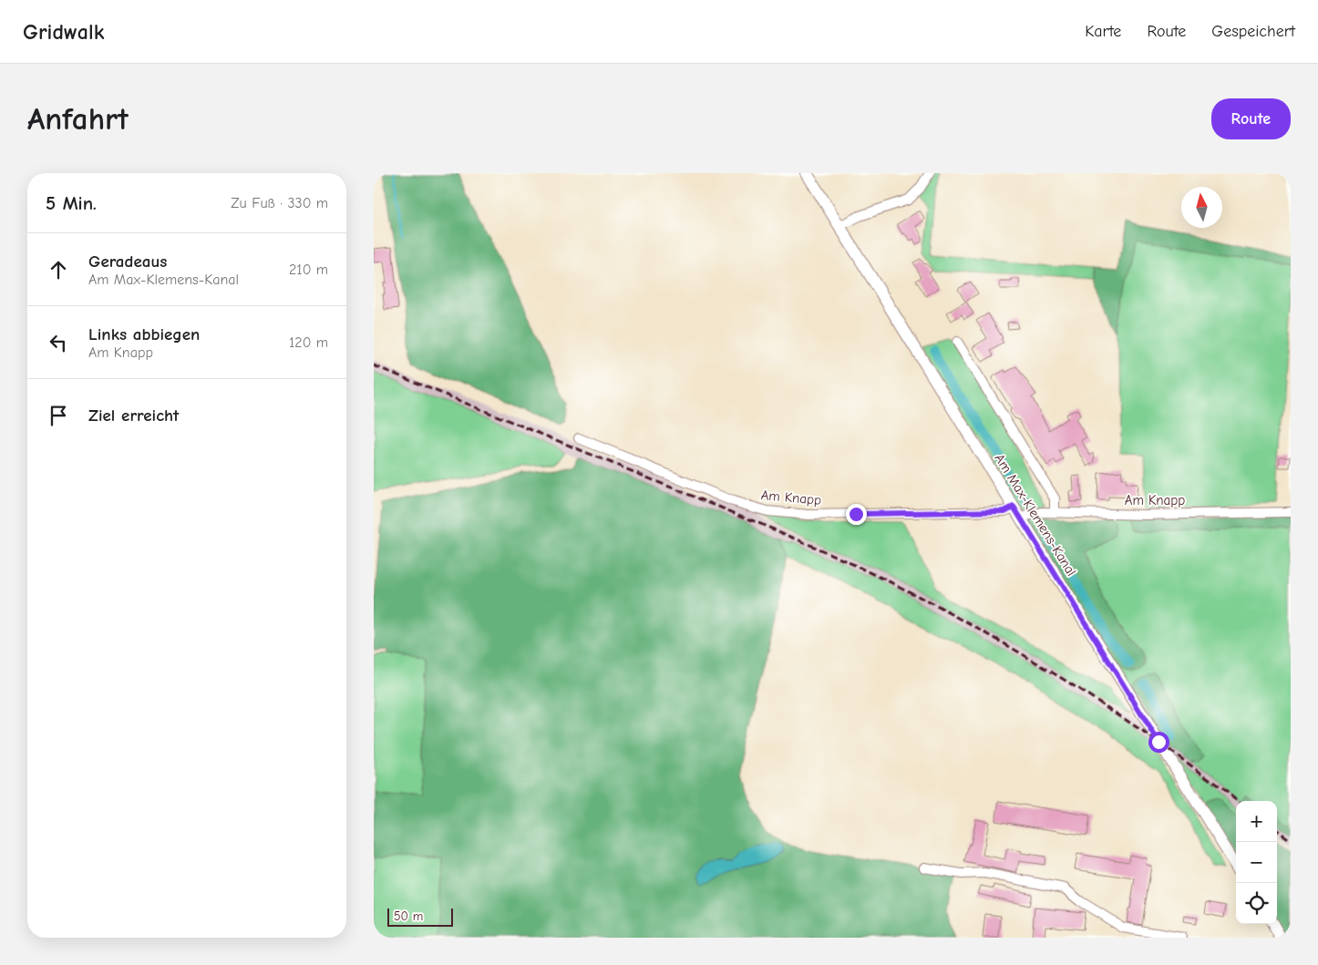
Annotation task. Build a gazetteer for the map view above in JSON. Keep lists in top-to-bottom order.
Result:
{
  "streets": {
    "main road": ["Am Max-Klemens-Kanal"],
    "street": ["Am Knapp"]
  },
  "crossings": [
    ["Am Knapp", "Am Max-Klemens-Kanal"]
  ],
  "scale_bar": "50 m",
  "north": "top",
  "page": {
    "header": "Gridwalk",
    "nav": ["Karte", "Route", "Gespeichert"],
    "buttons": "Route",
    "title": "Anfahrt",
    "heading": ["5 Min.", "Zu Fuß · 330 m"],
    "list": [
      ["Geradeaus", "Am Max-Klemens-Kanal", "210 m"],
      ["Links abbiegen", "Am Knapp", "120 m"],
      "Ziel erreicht"
    ],
    "map_buttons": ["+", "−"],
    "scale": "50 m"
  }
}
